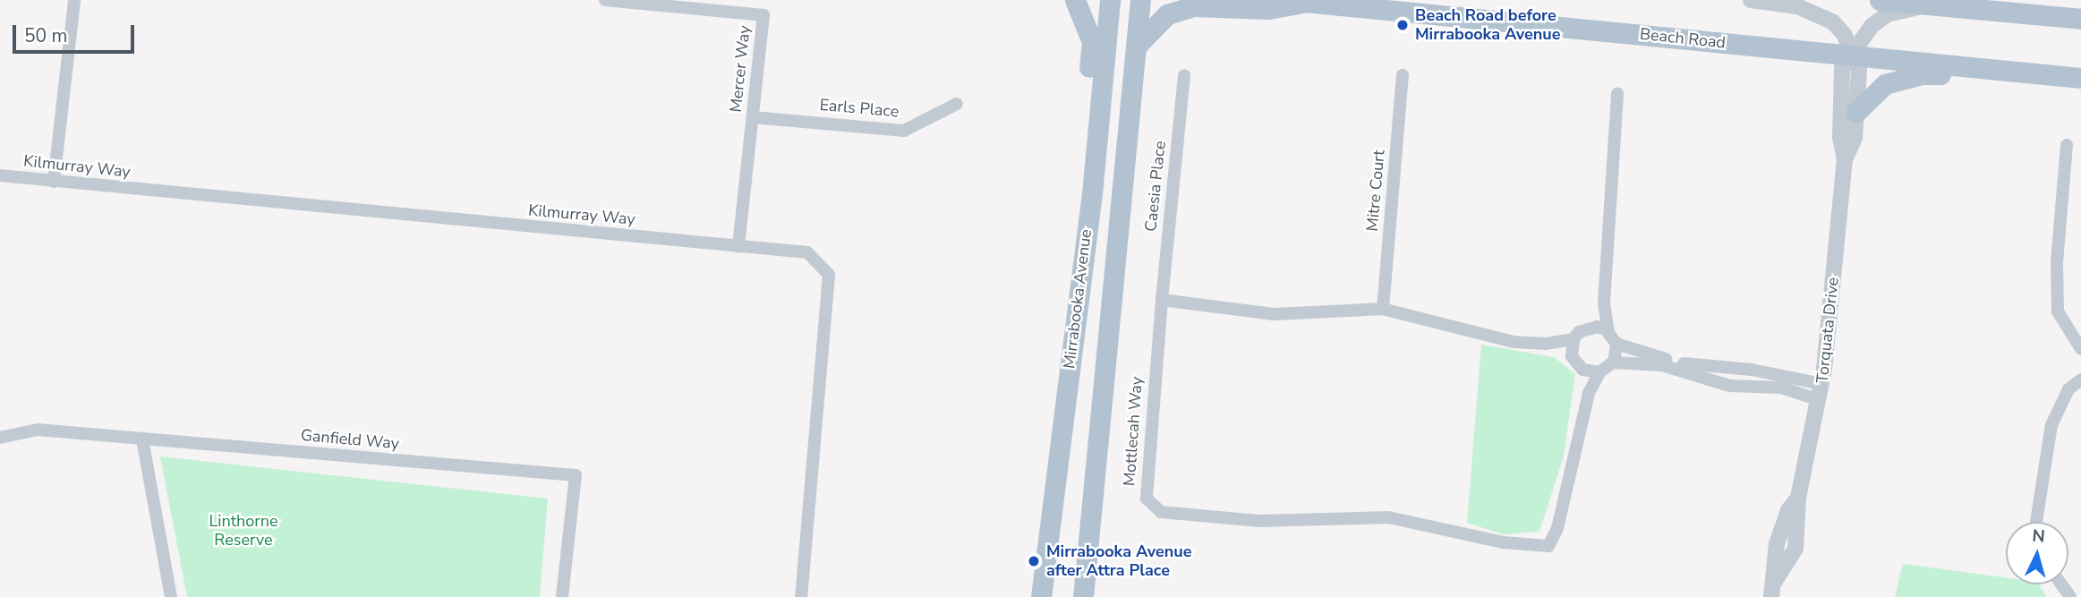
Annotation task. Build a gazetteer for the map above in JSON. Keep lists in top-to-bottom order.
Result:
{
  "streets": {
    "main road": ["Beach Road", "Mirrabooka Avenue"],
    "street": [
      "Mercer Way",
      "Earls Place",
      "Kilmurray Way",
      "Caesia Place",
      "Mitre Court",
      "Torquata Drive",
      "Mottlecah Way",
      "Ganfield Way"
    ]
  },
  "crossings": [
    ["Beach Road", "Torquata Drive"],
    ["Mercer Way", "Earls Place"],
    ["Mercer Way", "Kilmurray Way"],
    ["Caesia Place", "Mottlecah Way"],
    ["Mitre Court", "Mottlecah Way"]
  ],
  "parks": ["Linthorne Reserve"],
  "places": ["Beach Road before Mirrabooka Avenue", "Mirrabooka Avenue after Attra Place"],
  "scale_bar": "50 m",
  "north": "top"
}
